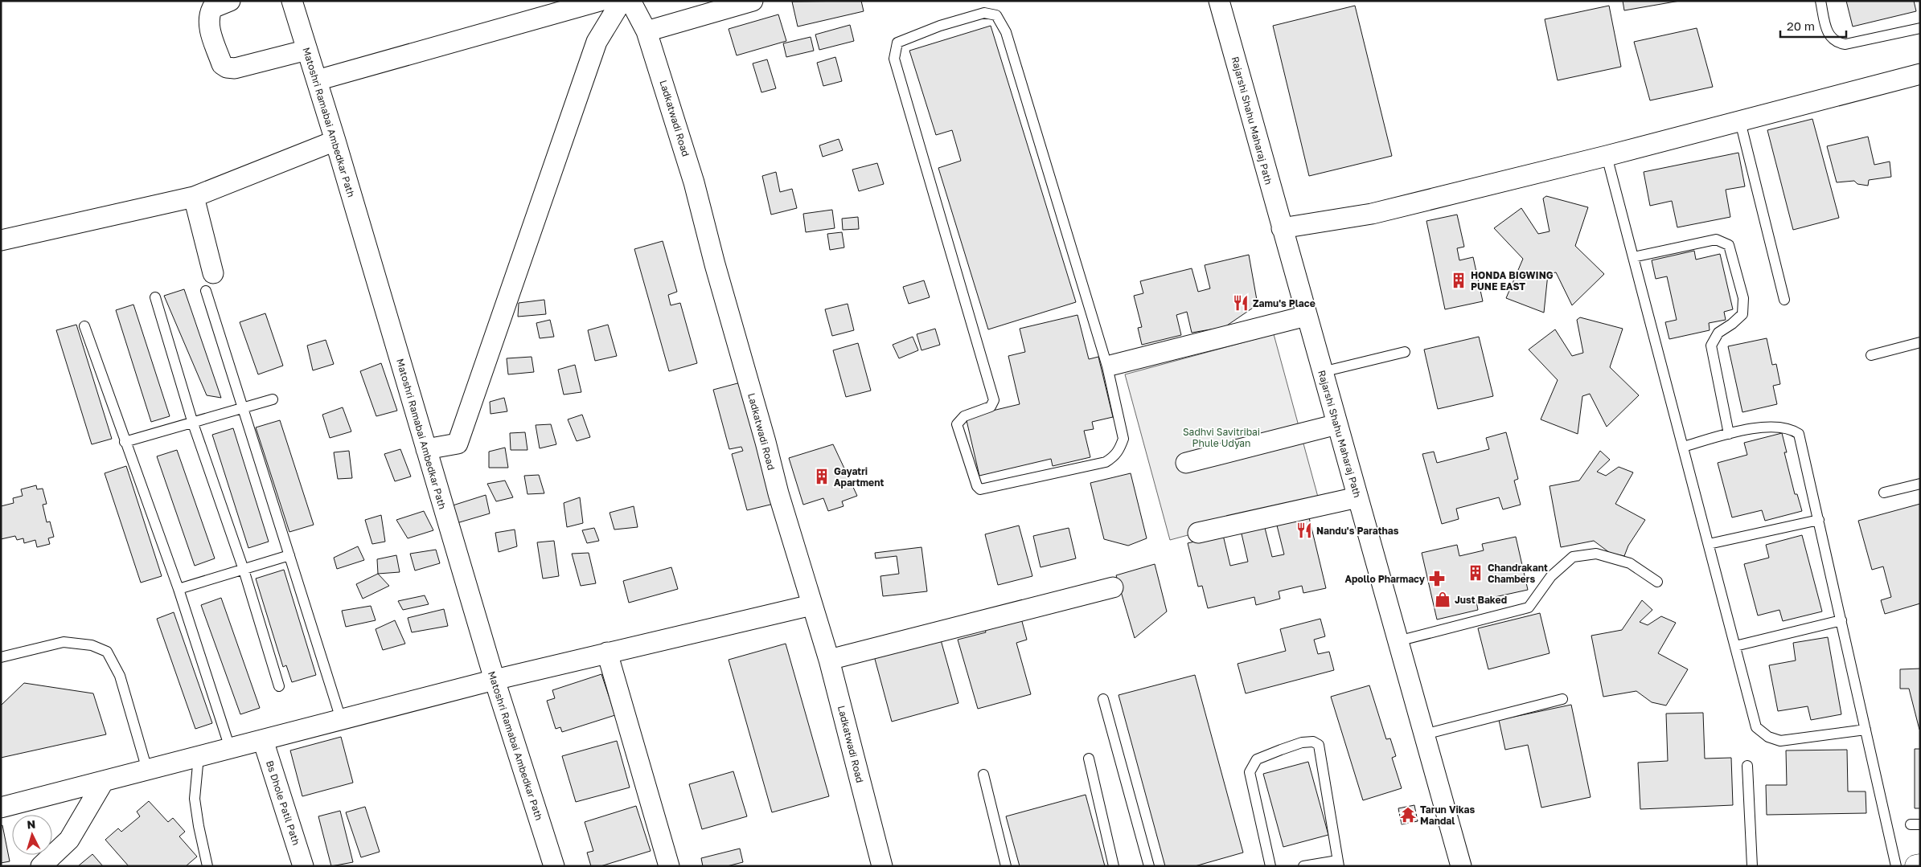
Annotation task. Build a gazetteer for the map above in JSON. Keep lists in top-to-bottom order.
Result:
{
  "streets": {
    "street": [
      "Ladkatwadi Road",
      "Rajarshi Shahu Maharaj Path",
      "Matoshri Ramabai Ambedkar Path",
      "Bs Dhole Patil Path"
    ]
  },
  "parks": ["Sadhvi Savitribai Phule Udyan"],
  "places": {
    "building": ["HONDA BIGWING PUNE EAST", "Gayatri Apartment", "Chandrakant Chambers"],
    "restaurant": ["Zamu's Place", "Nandu's Parathas"],
    "pharmacy": ["Apollo Pharmacy"],
    "shop": ["Just Baked"],
    "temple": ["Tarun Vikas Mandal"]
  },
  "scale_bar": "20 m",
  "north": "top"
}
